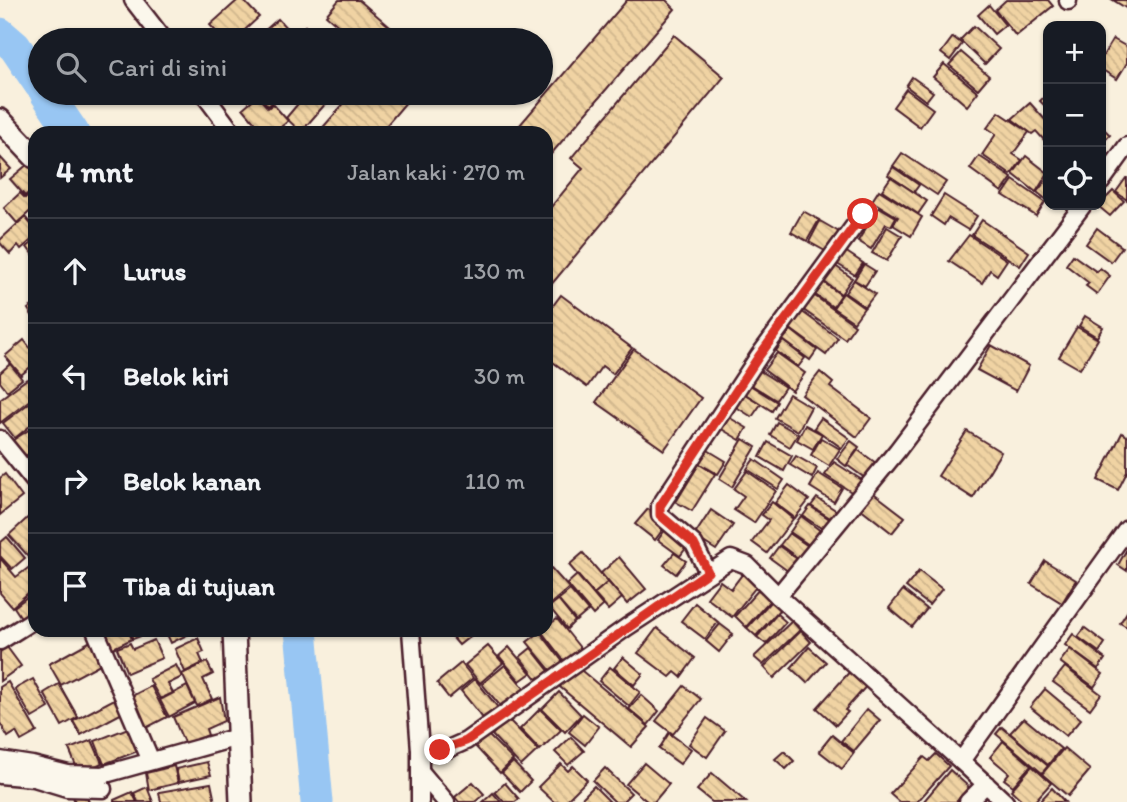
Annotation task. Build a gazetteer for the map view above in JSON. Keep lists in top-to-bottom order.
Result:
{
  "page": {
    "map_buttons": ["+", "−"],
    "search": "Cari di sini",
    "heading": ["4 mnt", "Jalan kaki · 270 m"],
    "list": [
      ["Lurus", "130 m"],
      ["Belok kiri", "30 m"],
      ["Belok kanan", "110 m"],
      "Tiba di tujuan"
    ]
  }
}
